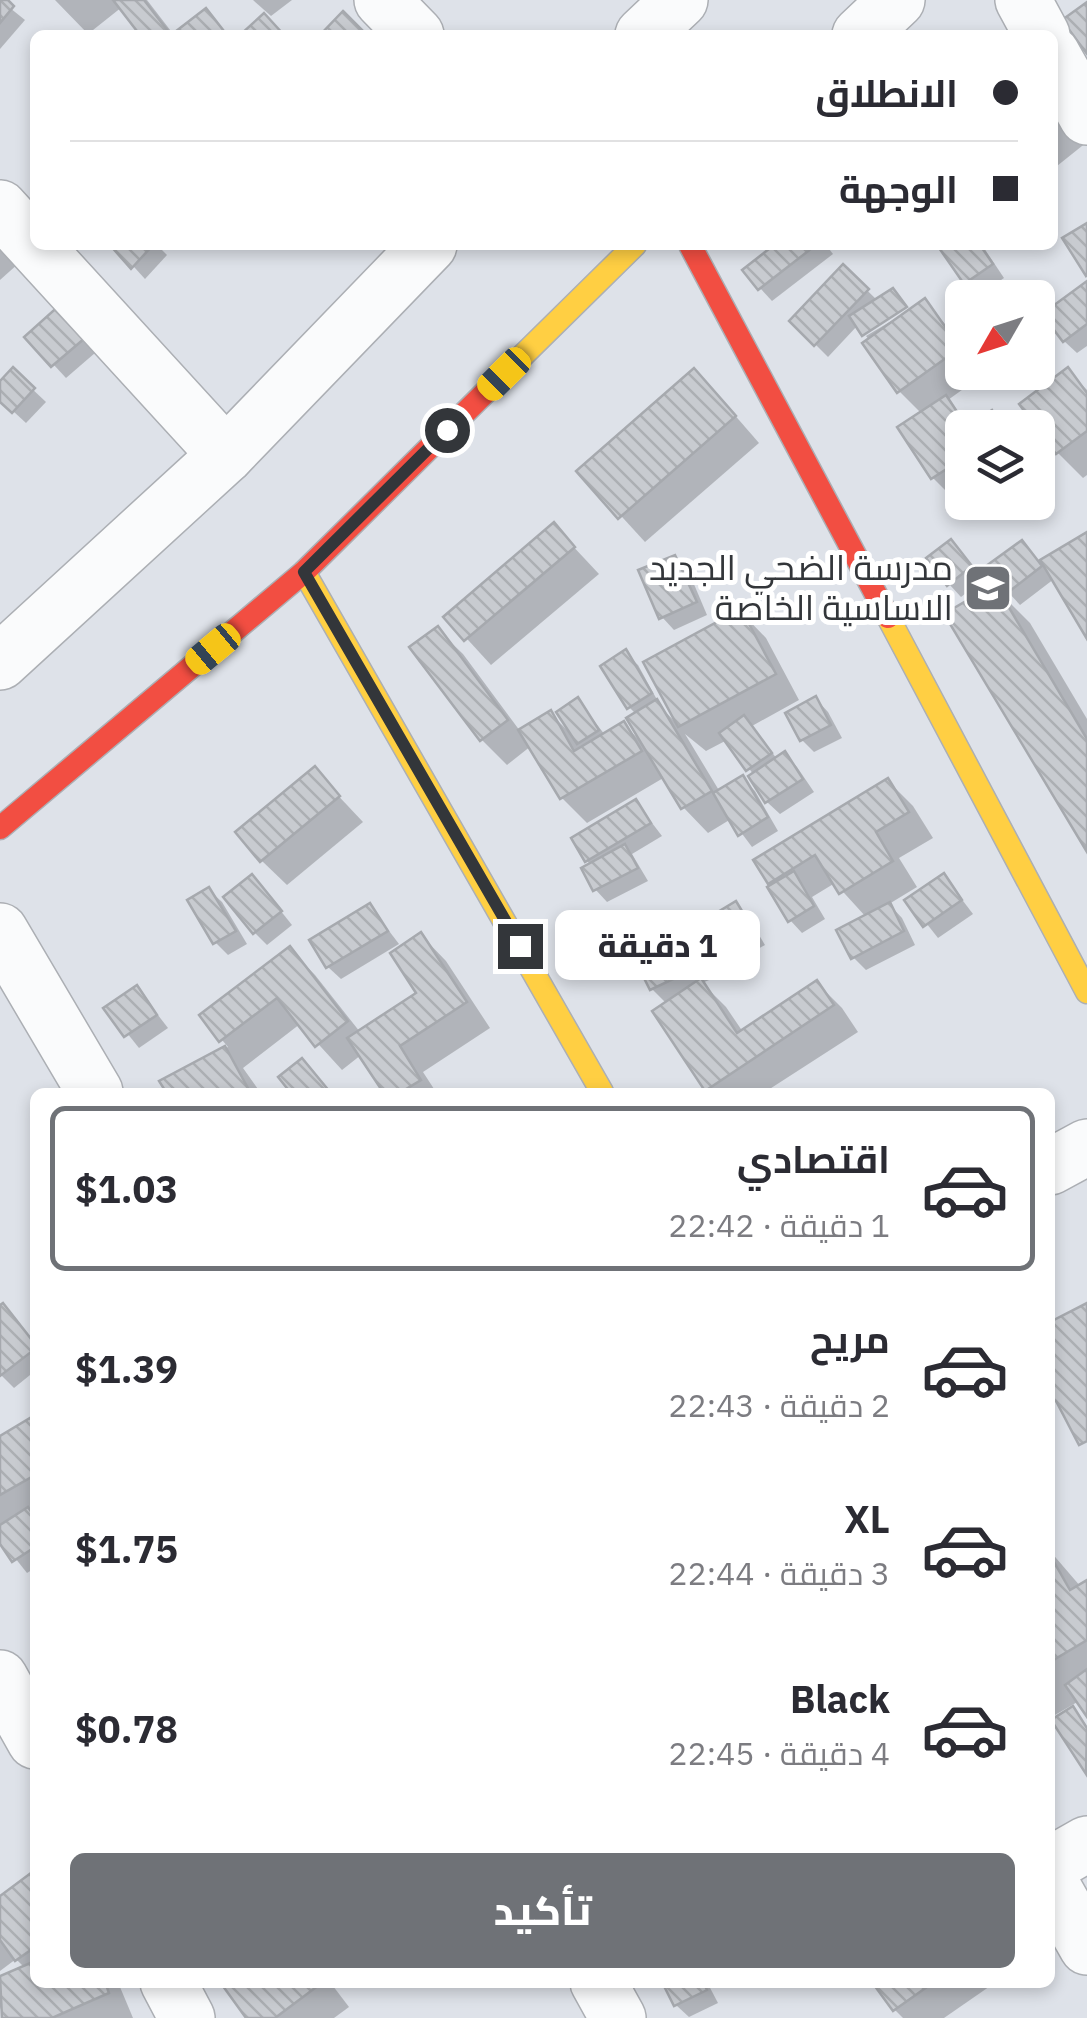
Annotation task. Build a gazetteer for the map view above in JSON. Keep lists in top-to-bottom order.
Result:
{
  "places": {
    "school or university": ["مدرسة الضحي الجديد الاساسية الخاصة"]
  },
  "north": "bottom left",
  "page": {
    "banner": ["الانطلاق", "الوجهة"],
    "bubble": "1 دقيقة",
    "list": [
      {
        "name": "اقتصادي",
        "note": "1 دقيقة · 22:42",
        "value": "$1.03"
      },
      {
        "name": "مريح",
        "note": "2 دقيقة · 22:43",
        "value": "$1.39"
      },
      {
        "name": "XL",
        "note": "3 دقيقة · 22:44",
        "value": "$1.75"
      },
      {
        "name": "Black",
        "note": "4 دقيقة · 22:45",
        "value": "$0.78"
      }
    ],
    "buttons": "تأكيد"
  }
}
